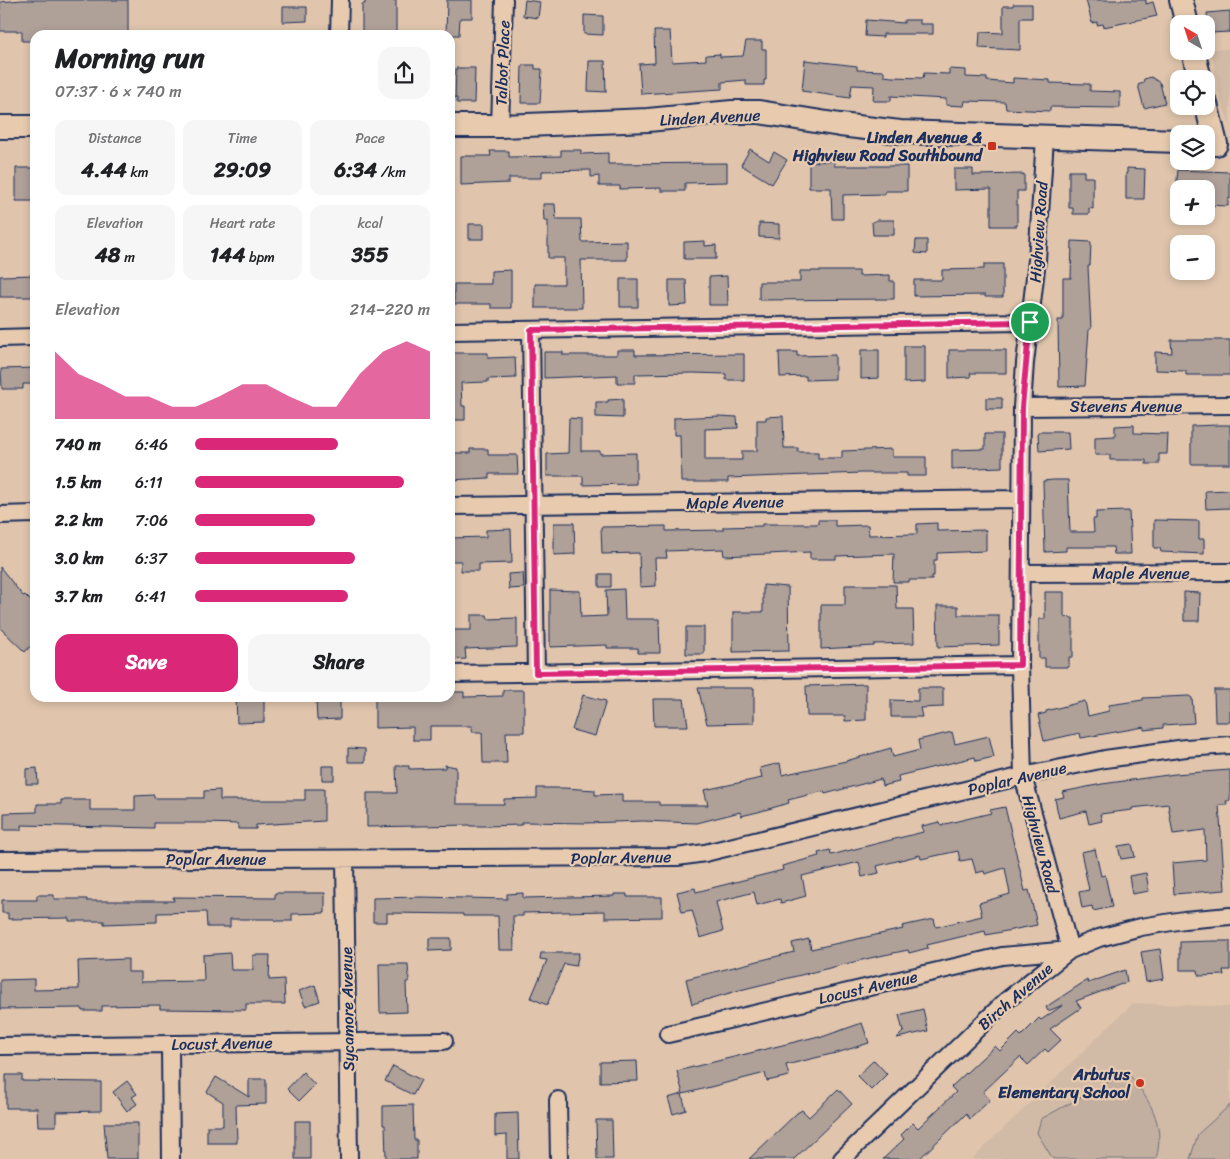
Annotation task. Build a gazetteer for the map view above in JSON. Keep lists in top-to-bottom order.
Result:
{
  "streets": {
    "street": [
      "Talbot Place",
      "Linden Avenue",
      "Highview Road",
      "Stevens Avenue",
      "Maple Avenue",
      "Poplar Avenue",
      "Locust Avenue",
      "Birch Avenue",
      "Sycamore Avenue"
    ]
  },
  "crossings": [
    ["Talbot Place", "Linden Avenue"],
    ["Linden Avenue", "Highview Road"],
    ["Highview Road", "Stevens Avenue"],
    ["Highview Road", "Maple Avenue"],
    ["Highview Road", "Poplar Avenue"],
    ["Highview Road", "Locust Avenue"],
    ["Highview Road", "Birch Avenue"],
    ["Poplar Avenue", "Sycamore Avenue"],
    ["Locust Avenue", "Birch Avenue"],
    ["Locust Avenue", "Sycamore Avenue"]
  ],
  "places": {
    "transit": ["Linden Avenue & Highview Road Southbound"],
    "other": ["Arbutus Elementary School"]
  },
  "north": "top left",
  "page": {
    "map_buttons": ["+", "−"],
    "heading": ["Morning run", "07:37 · 6 × 740 m"],
    "stats": [
      ["Distance", "4.44 km"],
      ["Time", "29:09"],
      ["Pace", "6:34 /km"],
      ["Elevation", "48 m"],
      ["Heart rate", "144 bpm"],
      ["kcal", "355"]
    ],
    "chart": ["Elevation", "214–220 m"],
    "list": [
      {
        "name": "740 m",
        "note": "6:46"
      },
      {
        "name": "1.5 km",
        "note": "6:11"
      },
      {
        "name": "2.2 km",
        "note": "7:06"
      },
      {
        "name": "3.0 km",
        "note": "6:37"
      },
      {
        "name": "3.7 km",
        "note": "6:41"
      }
    ],
    "buttons": ["Save", "Share"]
  }
}
